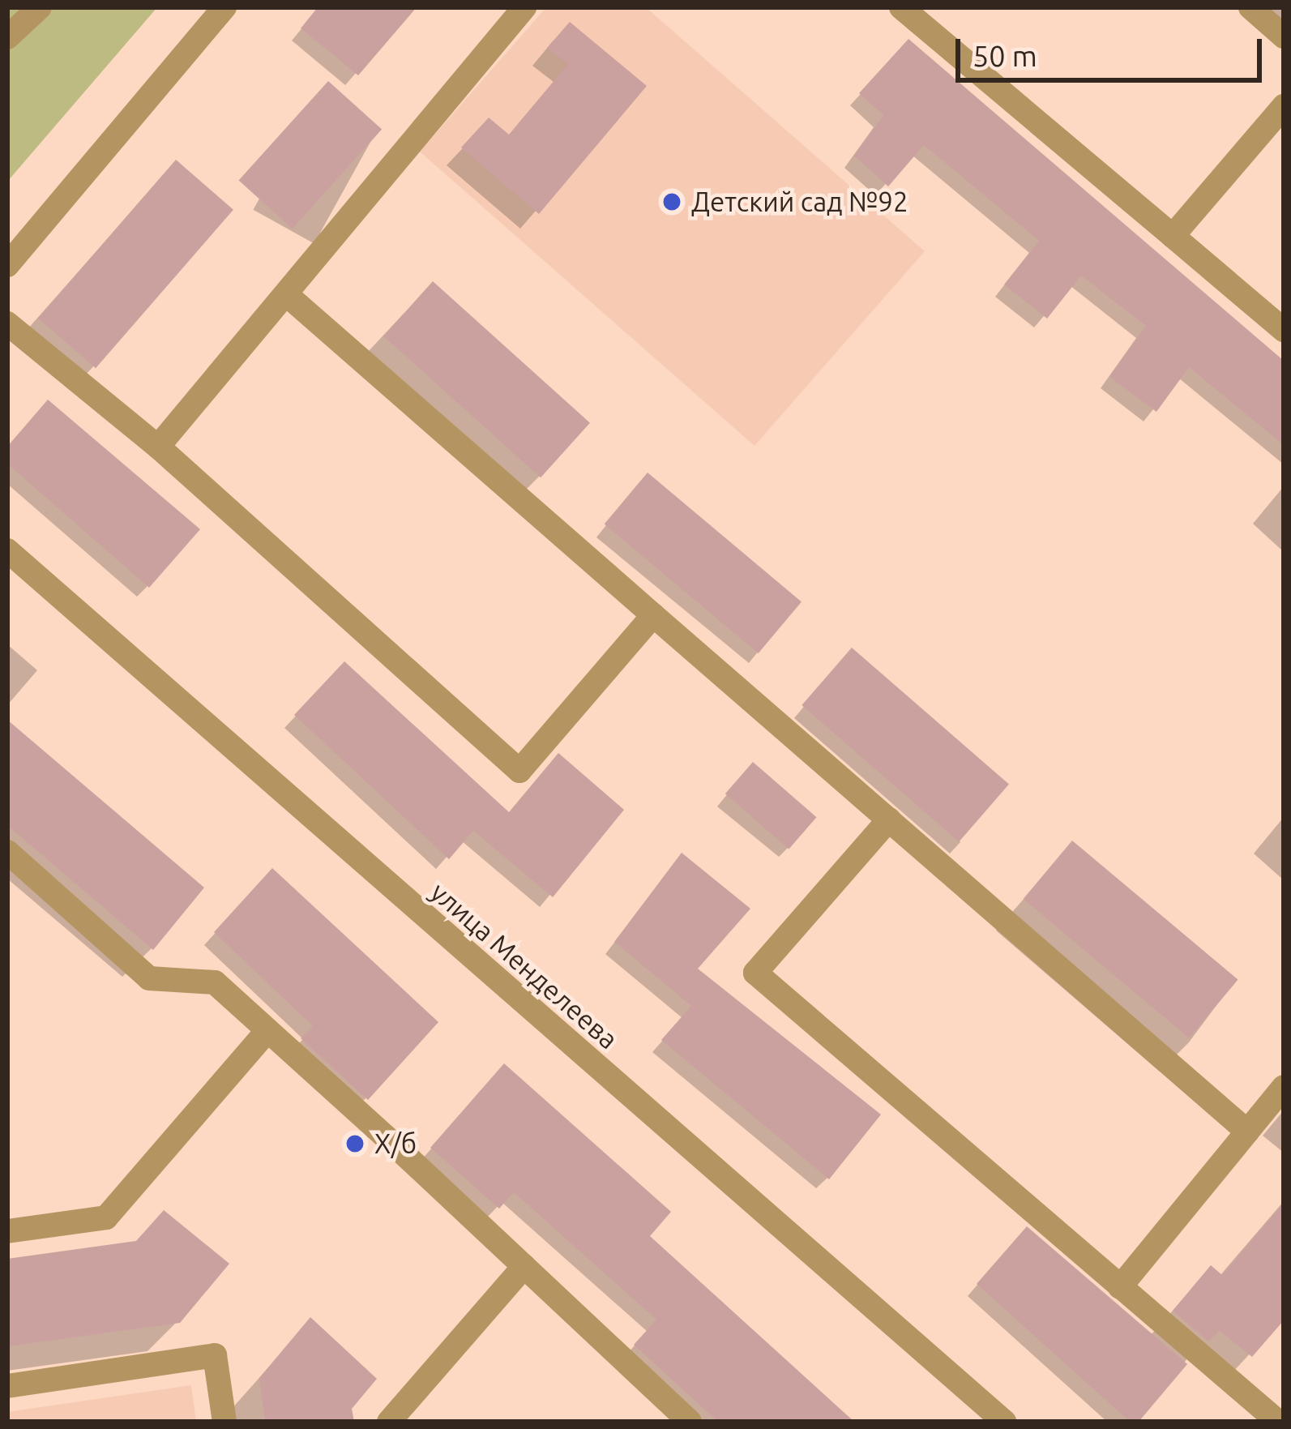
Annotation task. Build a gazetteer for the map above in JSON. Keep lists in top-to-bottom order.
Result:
{
  "streets": {
    "street": ["улица Менделеева"]
  },
  "places": ["Детский сад №92", "Х/б"],
  "scale_bar": "50 m"
}
